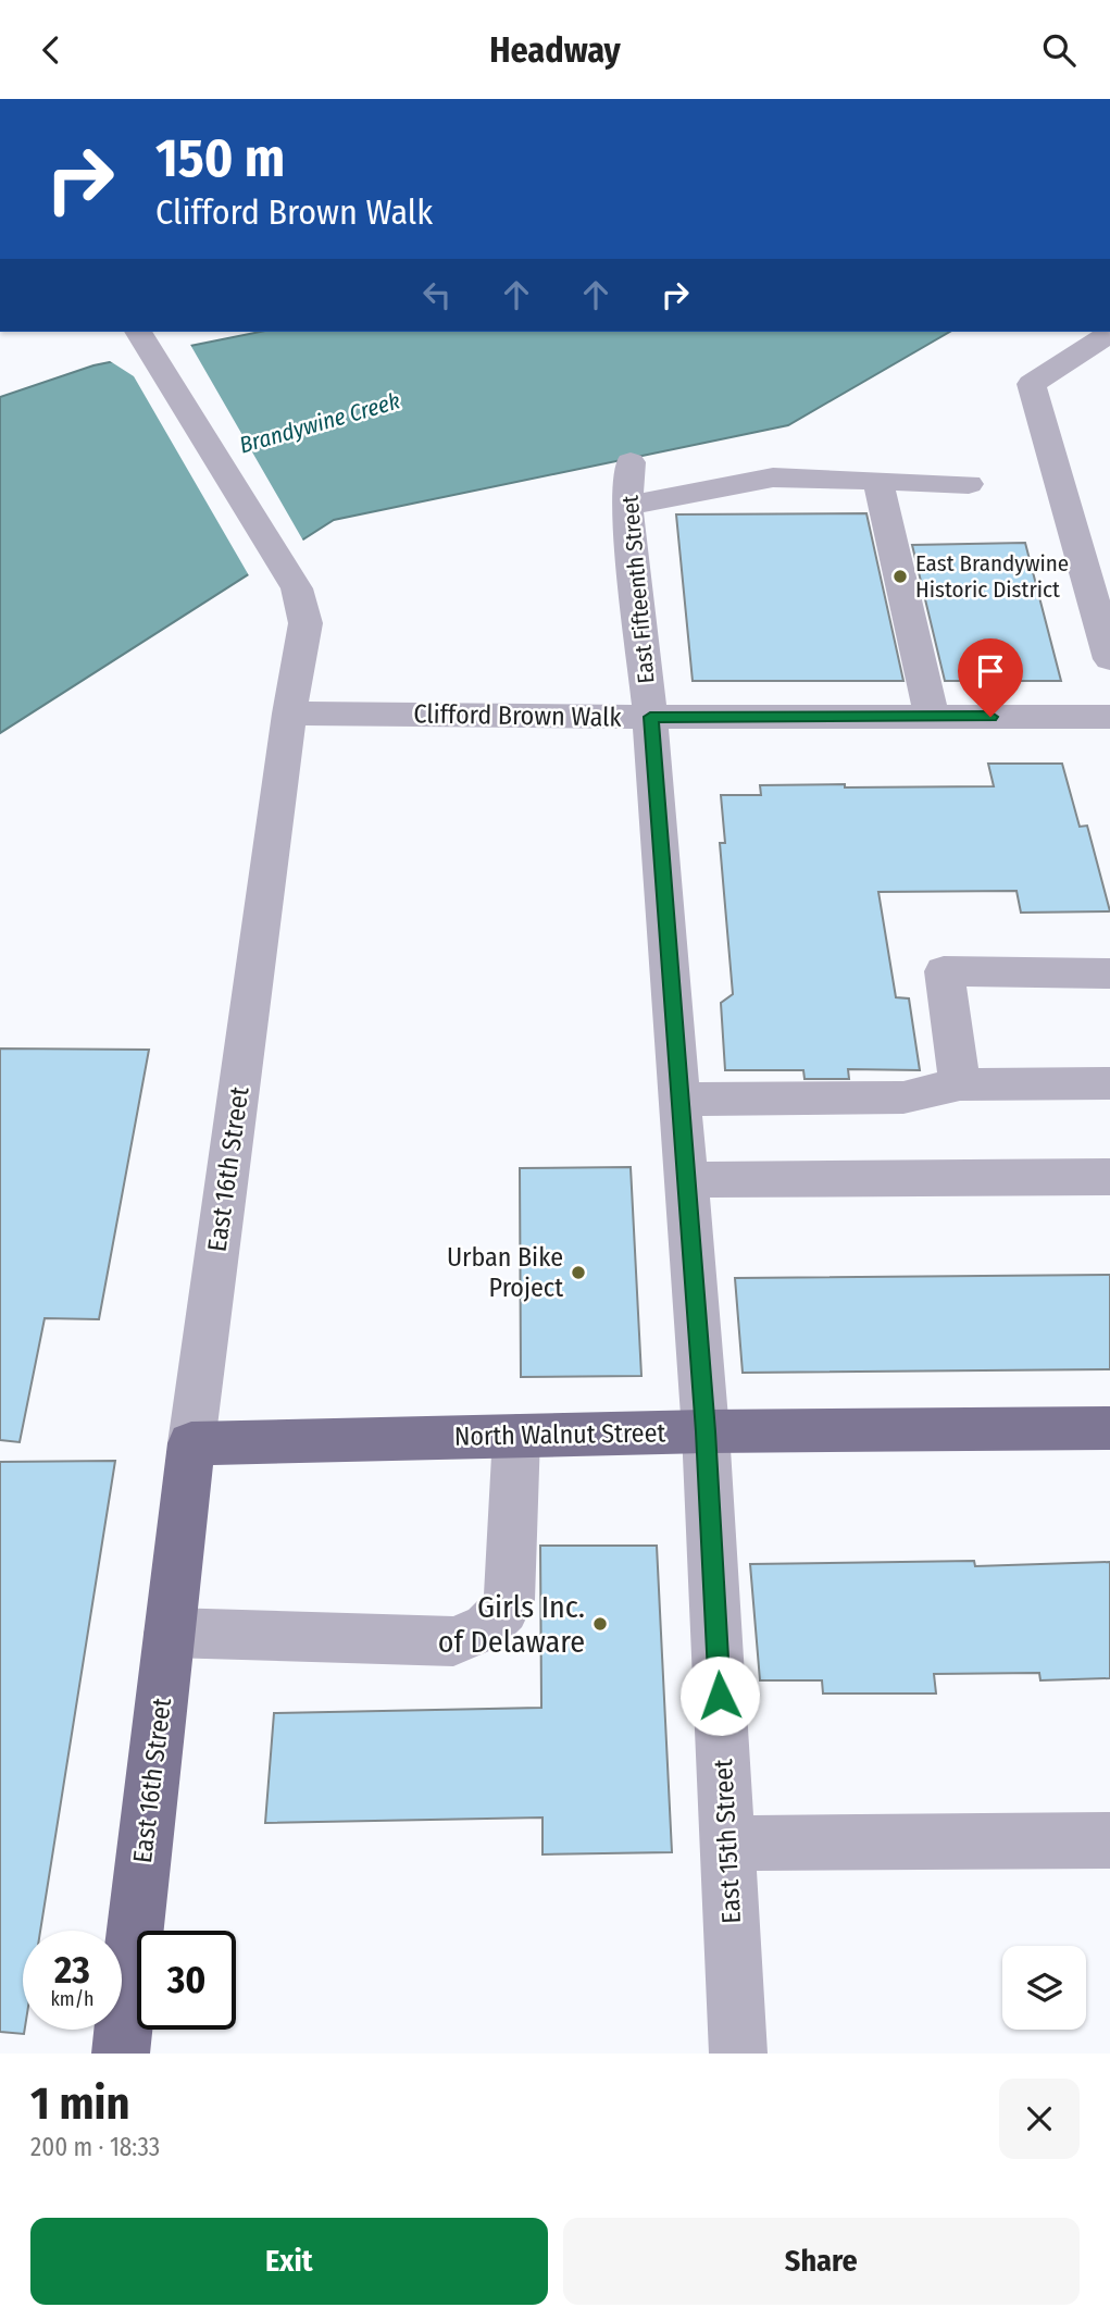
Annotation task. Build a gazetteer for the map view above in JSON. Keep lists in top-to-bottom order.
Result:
{
  "streets": {
    "main road": ["East 16th Street", "North Walnut Street"],
    "street": ["East Fifteenth Street", "Clifford Brown Walk", "East 15th Street"]
  },
  "crossings": [
    ["East Fifteenth Street", "Clifford Brown Walk"],
    ["East Fifteenth Street", "East 15th Street"],
    ["Clifford Brown Walk", "East 16th Street"],
    ["Clifford Brown Walk", "East 15th Street"],
    ["East 16th Street", "North Walnut Street"],
    ["North Walnut Street", "East 15th Street"]
  ],
  "water": ["Brandywine Creek"],
  "places": ["East Brandywine Historic District", "Urban Bike Project", "Girls Inc. of Delaware"],
  "page": {
    "header": "Headway",
    "turn": ["150 m", "Clifford Brown Walk"],
    "speed": "23 km/h",
    "limit": "30",
    "heading": ["1 min", "200 m · 18:33"],
    "buttons": ["Exit", "Share"]
  }
}
